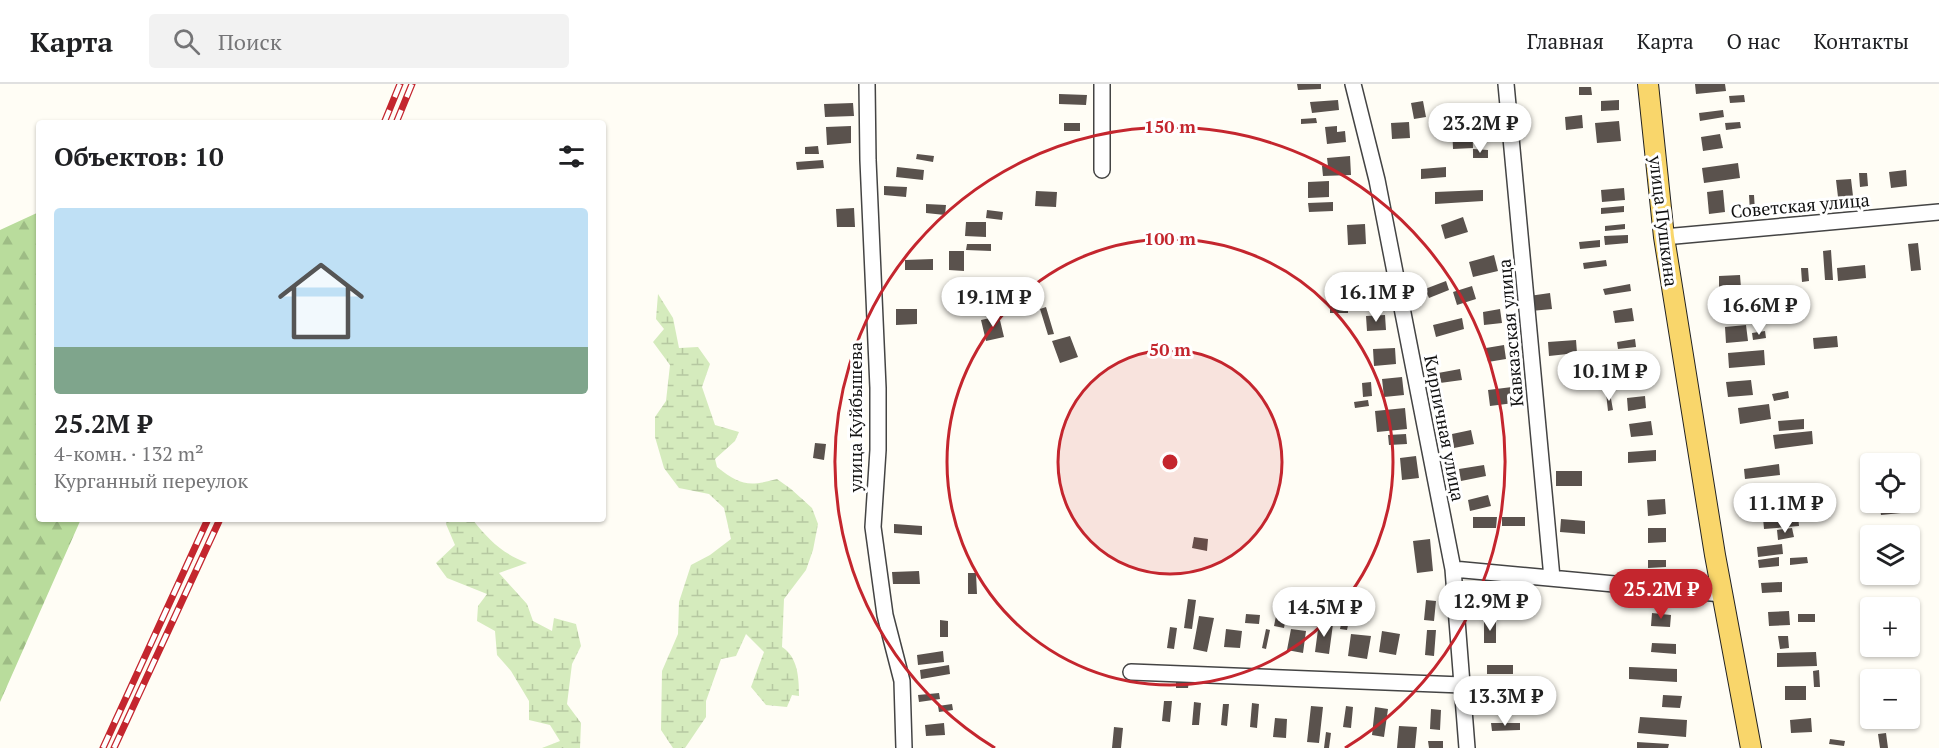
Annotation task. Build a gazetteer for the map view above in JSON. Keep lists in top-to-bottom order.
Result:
{
  "streets": {
    "main road": ["улица Пушкина"],
    "street": [
      "Советская улица",
      "Кавказская улица",
      "улица Куйбышева",
      "Кирпичная улица"
    ]
  },
  "crossings": [
    ["Советская улица", "улица Пушкина"]
  ],
  "page": {
    "header": "Карта",
    "search": "Поиск",
    "nav": [
      "Главная",
      "Карта",
      "О нас",
      "Контакты"
    ],
    "price": [
      "23.2M ₽",
      "16.1M ₽",
      "19.1M ₽",
      "16.6M ₽",
      "10.1M ₽",
      "11.1M ₽",
      "25.2M ₽",
      "12.9M ₽",
      "14.5M ₽",
      "13.3M ₽"
    ],
    "heading": "Объектов: 10",
    "list": [
      {
        "name": "25.2M ₽",
        "note": "4-комн. · 132 m² · Курганный переулок"
      }
    ],
    "map_buttons": ["+", "−"]
  },
  "rings": ["150 m", "100 m", "50 m"]
}
